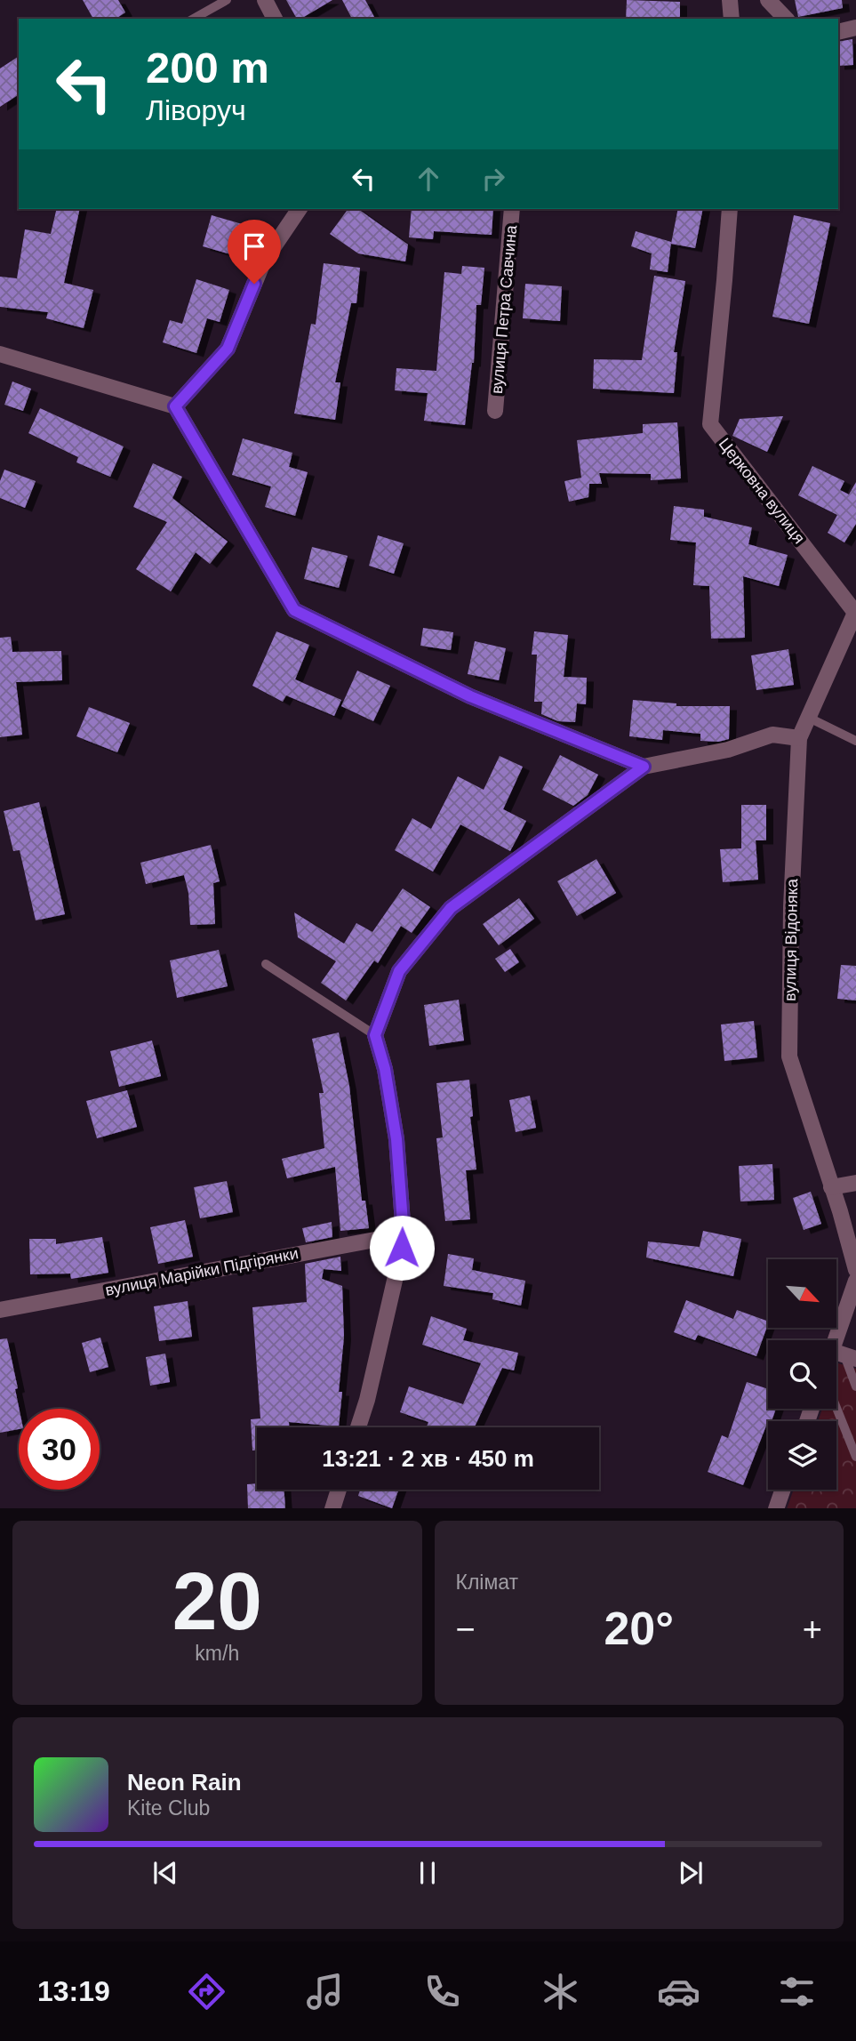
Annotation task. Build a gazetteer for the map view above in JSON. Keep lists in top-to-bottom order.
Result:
{
  "streets": {
    "street": [
      "вулиця Петра Савчина",
      "Церковна вулиця",
      "вулиця Відоняка",
      "вулиця Марійки Підгірянки"
    ]
  },
  "crossings": [
    ["Церковна вулиця", "вулиця Відоняка"]
  ],
  "north": "bottom right",
  "page": {
    "turn": ["200 m", "Ліворуч"],
    "limit": "30",
    "trip": "13:21 · 2 хв · 450 m",
    "tile": [
      ["20", "km/h"],
      "Клімат"
    ],
    "heat": ["−", "20°", "+"],
    "song": ["Neon Rain", "Kite Club"],
    "tabs": "13:19"
  }
}
